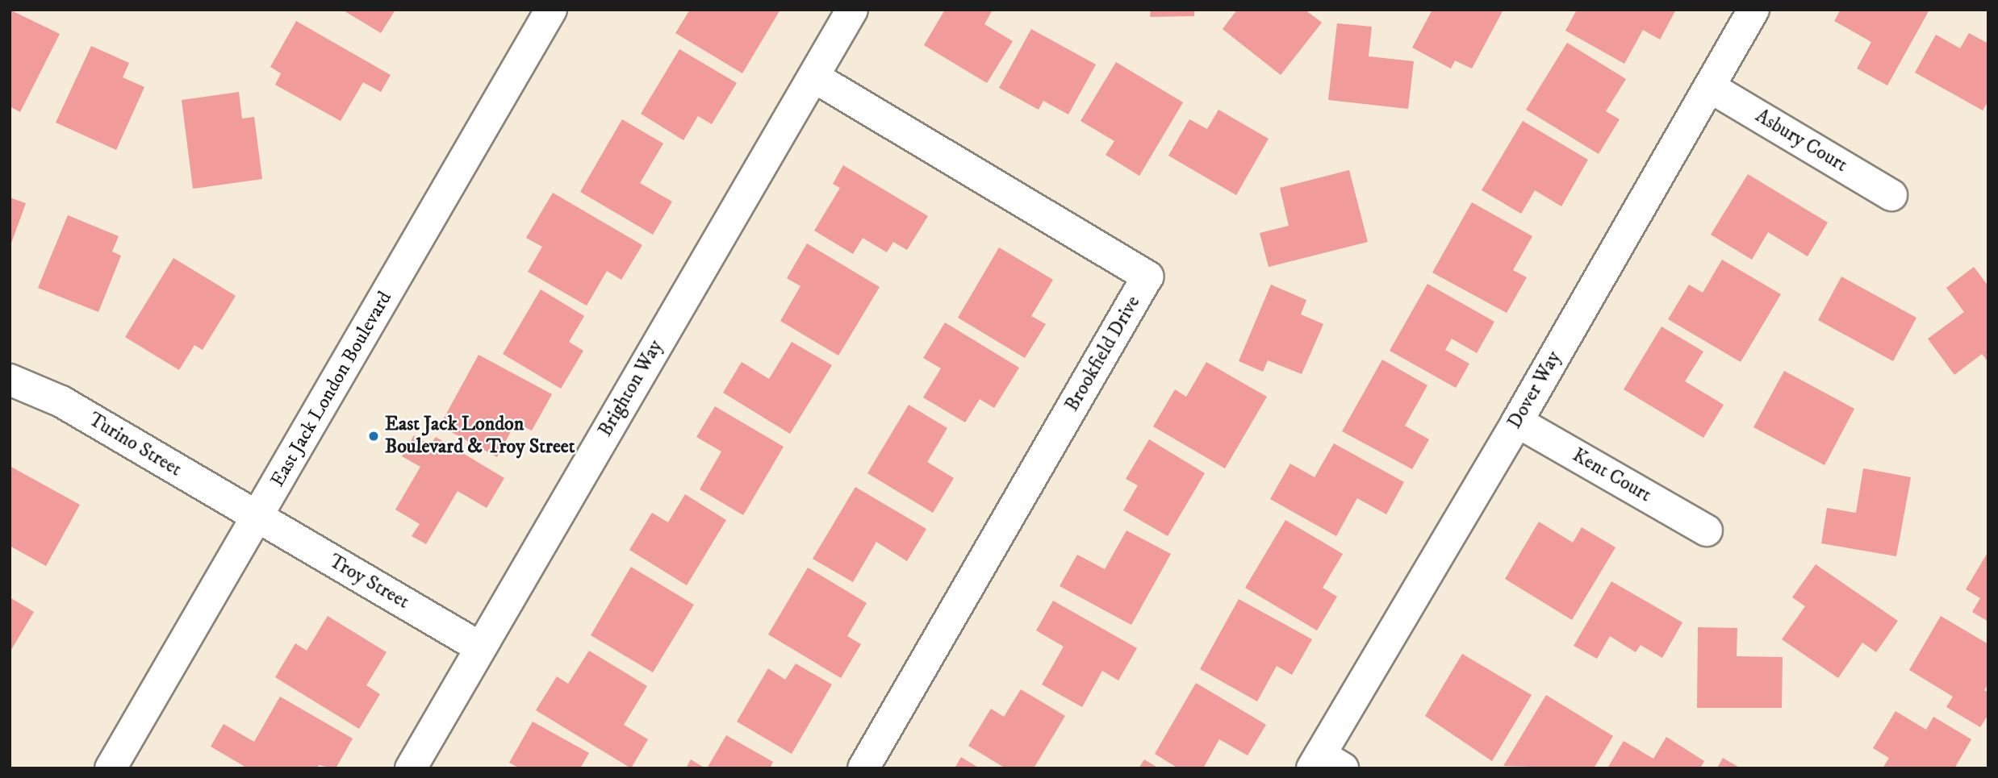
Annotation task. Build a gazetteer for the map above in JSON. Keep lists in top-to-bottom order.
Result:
{
  "streets": {
    "street": [
      "Asbury Court",
      "Brookfield Drive",
      "Brighton Way",
      "East Jack London Boulevard",
      "Dover Way",
      "Turino Street",
      "Kent Court",
      "Troy Street"
    ]
  },
  "crossings": [
    ["Asbury Court", "Dover Way"],
    ["Brookfield Drive", "Brighton Way"],
    ["Brighton Way", "Troy Street"],
    ["East Jack London Boulevard", "Turino Street"],
    ["East Jack London Boulevard", "Troy Street"],
    ["Dover Way", "Kent Court"],
    ["Turino Street", "Troy Street"]
  ],
  "places": ["East Jack London Boulevard & Troy Street"]
}
